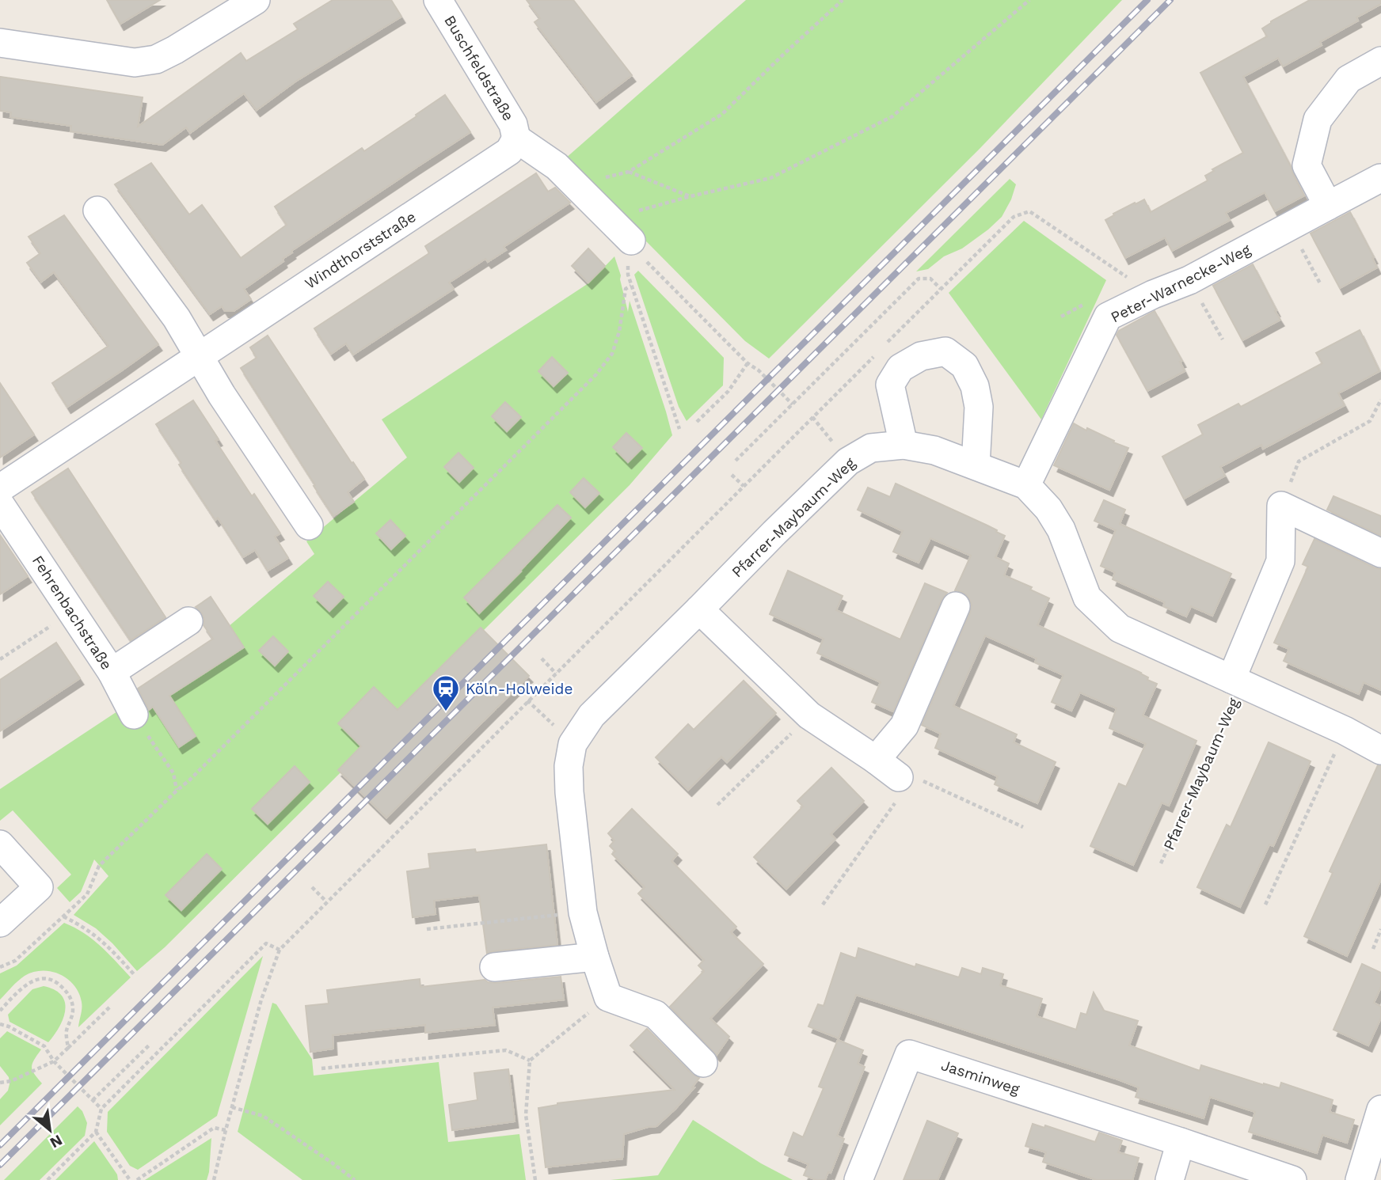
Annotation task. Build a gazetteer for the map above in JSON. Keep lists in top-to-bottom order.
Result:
{
  "streets": {
    "street": [
      "Buschfeldstraße",
      "Windthorststraße",
      "Peter-Warnecke-Weg",
      "Pfarrer-Maybaum-Weg",
      "Fehrenbachstraße",
      "Jasminweg"
    ]
  },
  "crossings": [
    ["Buschfeldstraße", "Windthorststraße"],
    ["Windthorststraße", "Fehrenbachstraße"],
    ["Peter-Warnecke-Weg", "Pfarrer-Maybaum-Weg"]
  ],
  "places": {
    "station": ["Köln-Holweide"]
  },
  "north": "bottom right"
}
